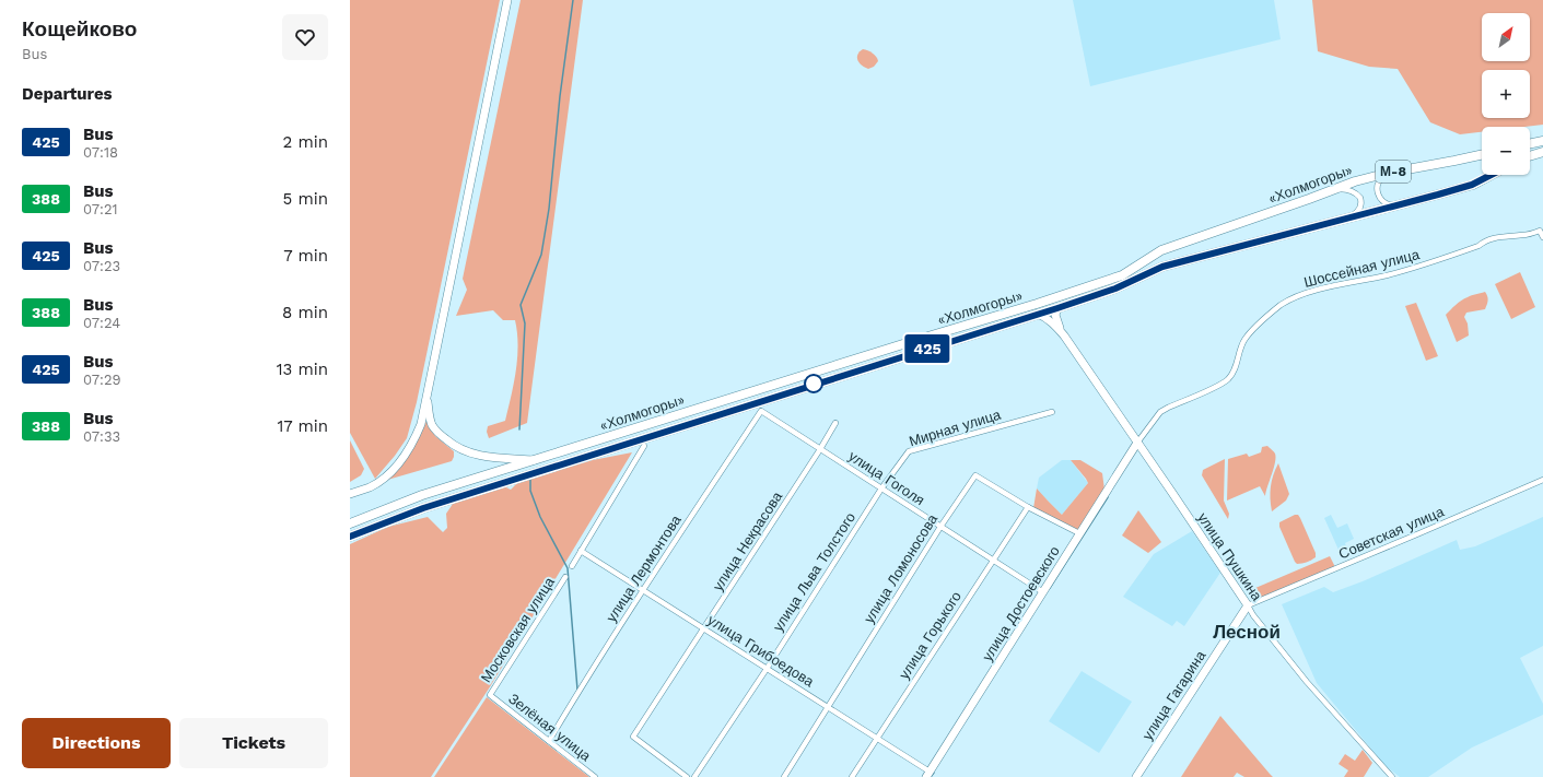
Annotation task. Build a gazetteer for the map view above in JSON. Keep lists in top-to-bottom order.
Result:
{
  "streets": {
    "highway": ["М-8", "«Холмогоры»"],
    "street": [
      "Шоссейная улица",
      "Мирная улица",
      "улица Гоголя",
      "Советская улица",
      "улица Некрасова",
      "улица Пушкина",
      "улица Лермонтова",
      "улица Ломоносова",
      "улица Льва Толстого",
      "улица Достоевского",
      "Московская улица",
      "улица Горького",
      "улица Грибоедова",
      "улица Гагарина",
      "Зелёная улица"
    ]
  },
  "crossings": [
    ["Шоссейная улица", "улица Пушкина"],
    ["Шоссейная улица", "улица Достоевского"],
    ["Мирная улица", "улица Гоголя"],
    ["Мирная улица", "улица Льва Толстого"],
    ["улица Гоголя", "улица Некрасова"],
    ["улица Гоголя", "улица Лермонтова"],
    ["улица Гоголя", "улица Ломоносова"],
    ["улица Гоголя", "улица Льва Толстого"],
    ["улица Гоголя", "улица Достоевского"],
    ["улица Гоголя", "улица Горького"],
    ["Советская улица", "улица Пушкина"],
    ["Советская улица", "улица Гагарина"],
    ["улица Некрасова", "улица Грибоедова"],
    ["улица Пушкина", "улица Достоевского"],
    ["улица Пушкина", "улица Гагарина"],
    ["улица Лермонтова", "улица Грибоедова"],
    ["улица Лермонтова", "Зелёная улица"],
    ["улица Ломоносова", "улица Достоевского"],
    ["улица Ломоносова", "улица Горького"],
    ["улица Ломоносова", "улица Грибоедова"],
    ["улица Льва Толстого", "улица Грибоедова"],
    ["улица Достоевского", "улица Грибоедова"],
    ["Московская улица", "Зелёная улица"],
    ["улица Горького", "улица Грибоедова"]
  ],
  "districts": ["Лесной"],
  "lines": ["bus line 425"],
  "north": "top right",
  "page": {
    "heading": [
      ["Кощейково", "Bus"],
      "Departures"
    ],
    "on_map": "425",
    "map_buttons": ["+", "−"],
    "list": [
      {
        "mark": "425",
        "name": "Bus",
        "note": "07:18",
        "value": "2 min"
      },
      {
        "mark": "388",
        "name": "Bus",
        "note": "07:21",
        "value": "5 min"
      },
      {
        "mark": "425",
        "name": "Bus",
        "note": "07:23",
        "value": "7 min"
      },
      {
        "mark": "388",
        "name": "Bus",
        "note": "07:24",
        "value": "8 min"
      },
      {
        "mark": "425",
        "name": "Bus",
        "note": "07:29",
        "value": "13 min"
      },
      {
        "mark": "388",
        "name": "Bus",
        "note": "07:33",
        "value": "17 min"
      }
    ],
    "buttons": ["Directions", "Tickets"]
  }
}
